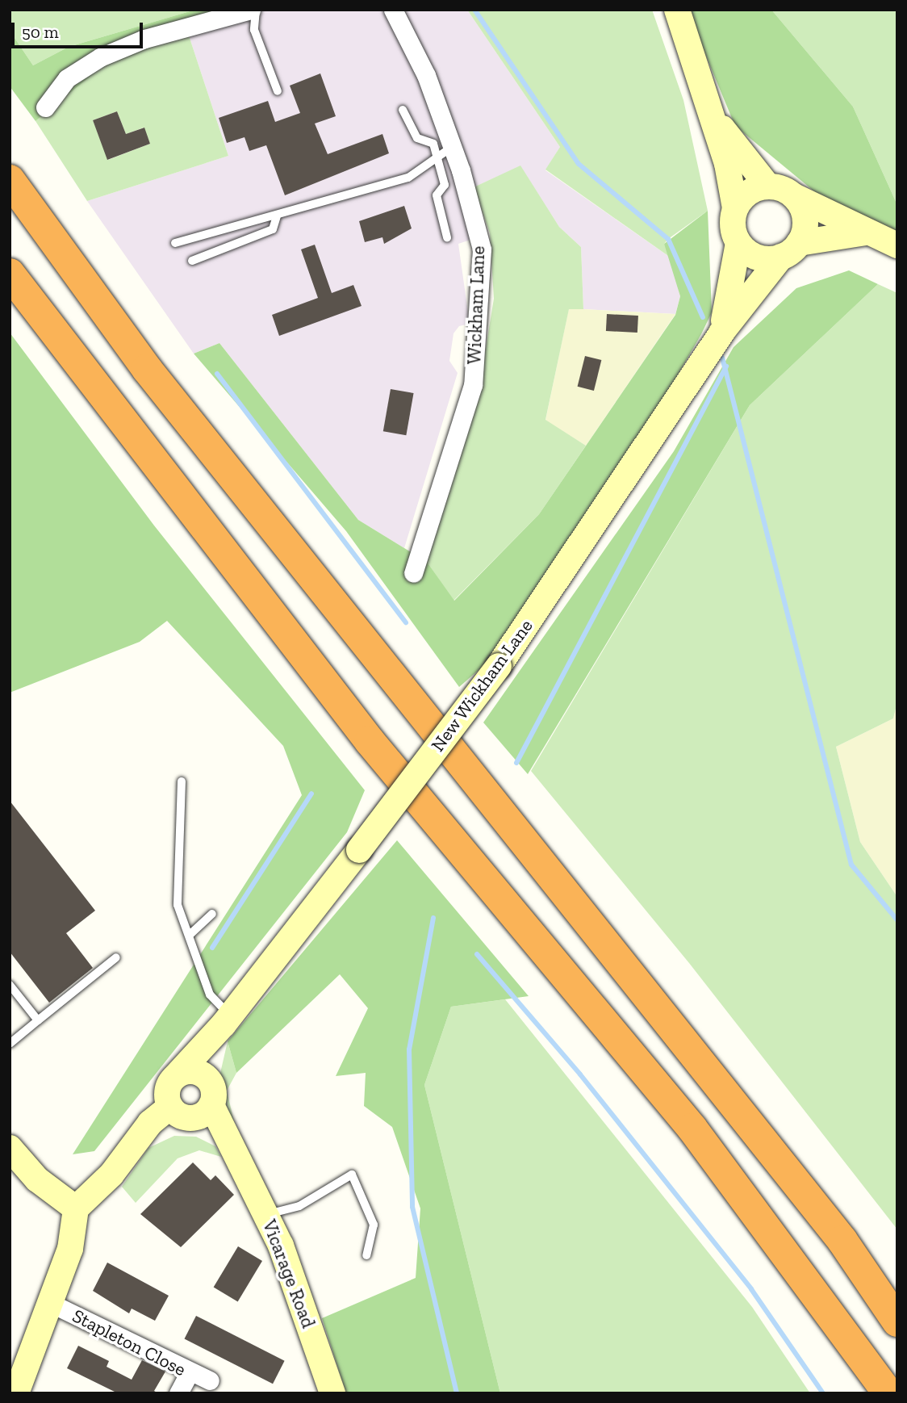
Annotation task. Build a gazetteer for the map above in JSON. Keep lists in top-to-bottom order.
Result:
{
  "streets": {
    "street": [
      "Wickham Lane",
      "New Wickham Lane",
      "Vicarage Road",
      "Stapleton Close"
    ]
  },
  "crossings": [
    ["New Wickham Lane", "Vicarage Road"]
  ],
  "scale_bar": "50 m"
}
